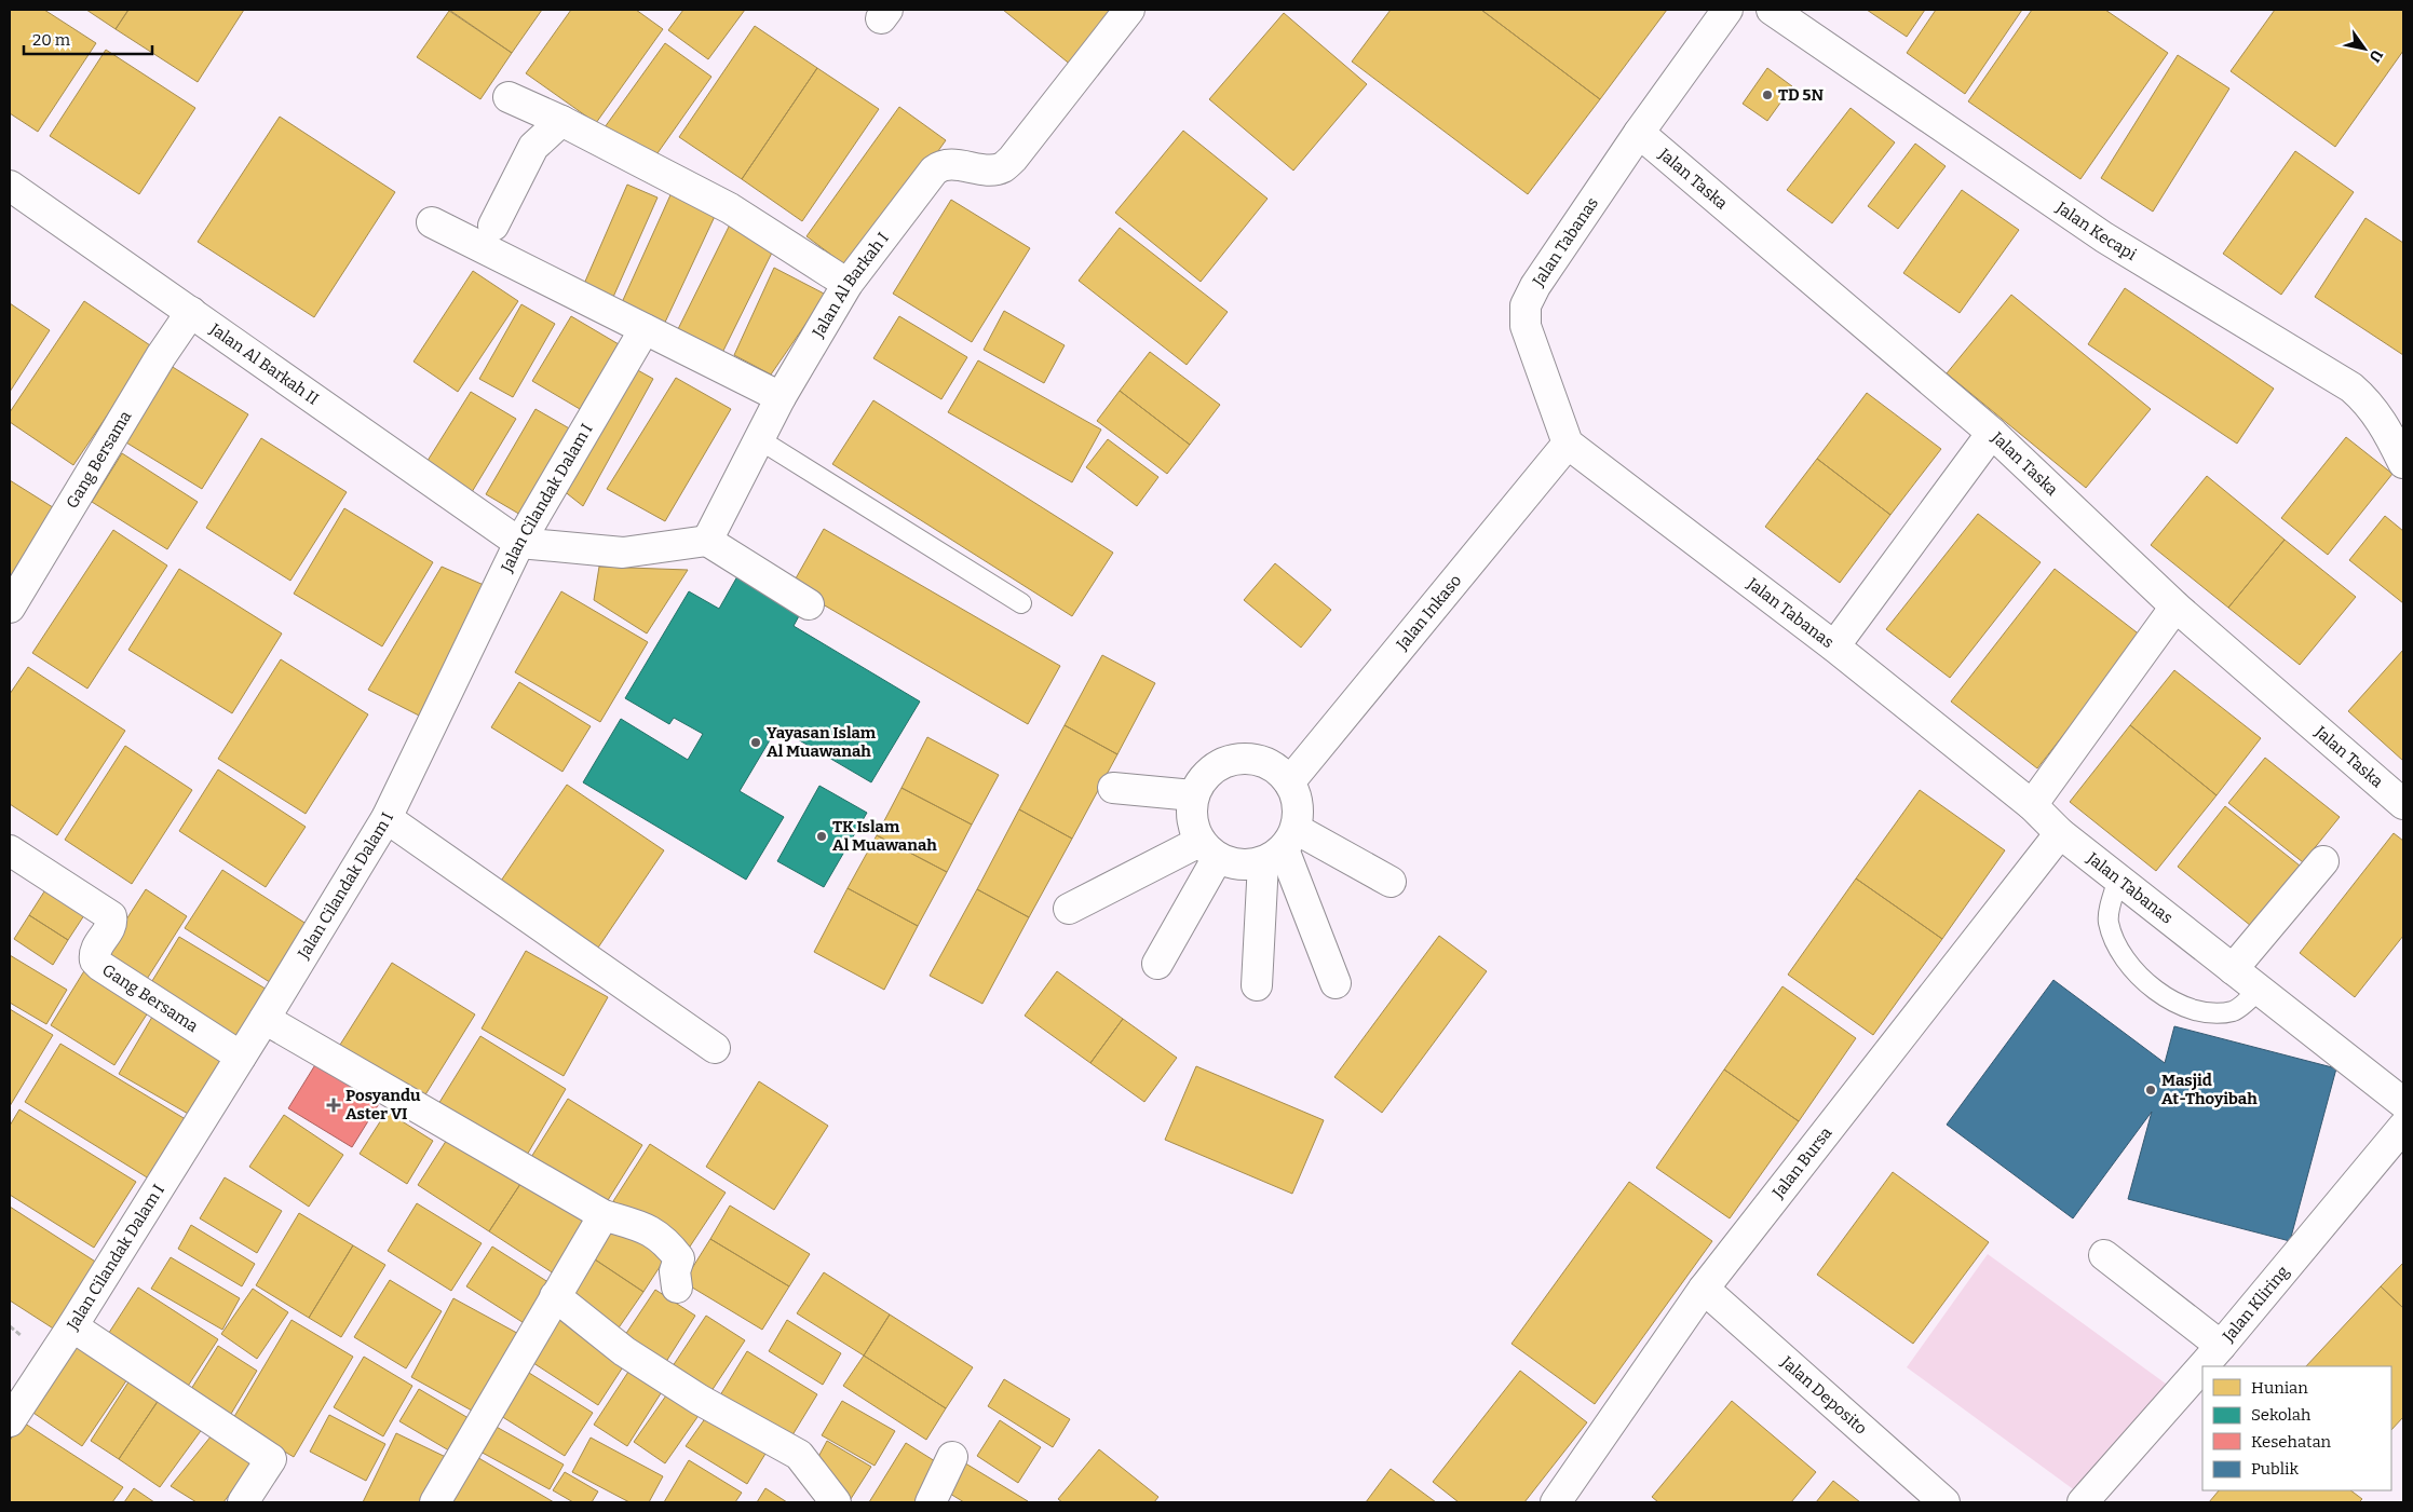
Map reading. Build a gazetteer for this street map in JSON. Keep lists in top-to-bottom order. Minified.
{"streets":{"street":["Jalan Taska","Jalan Kecapi","Jalan Tabanas","Jalan Al Barkah I","Jalan Al Barkah II","Gang Bersama","Jalan Cilandak Dalam I","Jalan Inkaso","Jalan Bursa","Jalan Kliring","Jalan Deposito"]},"crossings":[["Jalan Taska","Jalan Tabanas"],["Jalan Tabanas","Jalan Inkaso"],["Jalan Tabanas","Jalan Bursa"],["Jalan Al Barkah II","Gang Bersama"],["Jalan Al Barkah II","Jalan Cilandak Dalam I"],["Gang Bersama","Jalan Cilandak Dalam I"],["Jalan Bursa","Jalan Deposito"]],"places":{"other":["TD 5N","Yayasan Islam Al Muawanah","TK Islam Al Muawanah","Masjid At-Thoyibah"],"health":["Posyandu Aster VI"]},"legend":["Hunian","Sekolah","Kesehatan","Publik"],"scale_bar":"20 m","north":"bottom right"}
